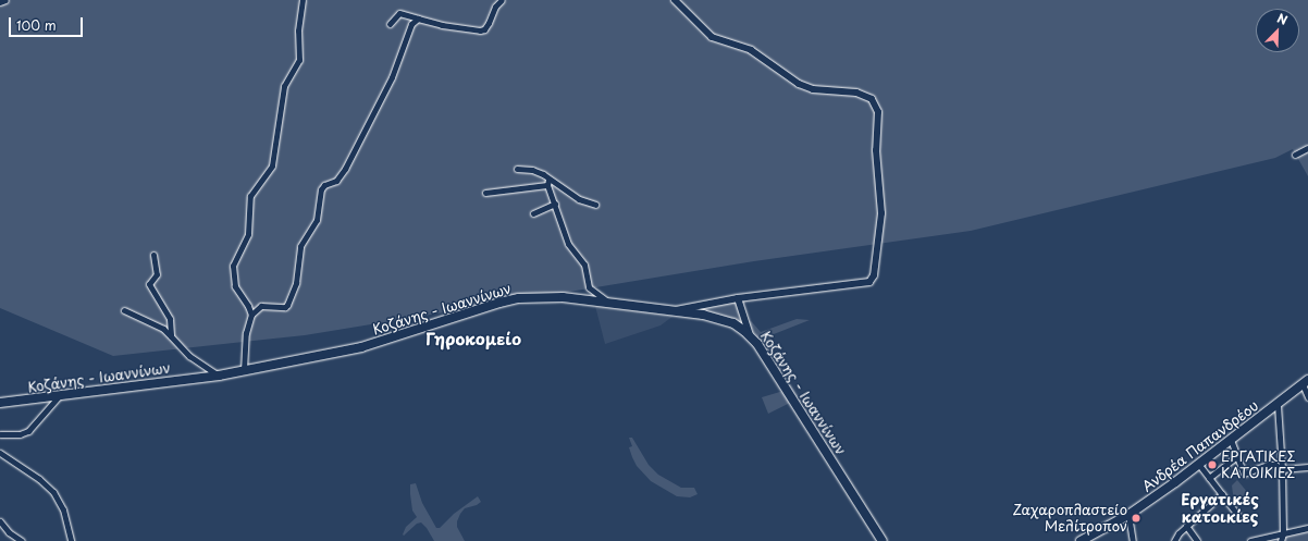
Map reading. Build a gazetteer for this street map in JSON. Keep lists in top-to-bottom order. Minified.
{"streets":{"main road":["Κοζάνης - Ιωαννίνων","Ανδρέα Παπανδρέου"]},"districts":["Γηροκομείο","Εργατικές κατοικίες"],"places":["ΕΡΓΑΤΙΚΕΣ ΚΑΤΟΙΚΙΕΣ","Ζαχαροπλαστείο Μελίτροπον"],"scale_bar":"100 m","north":"top right"}
